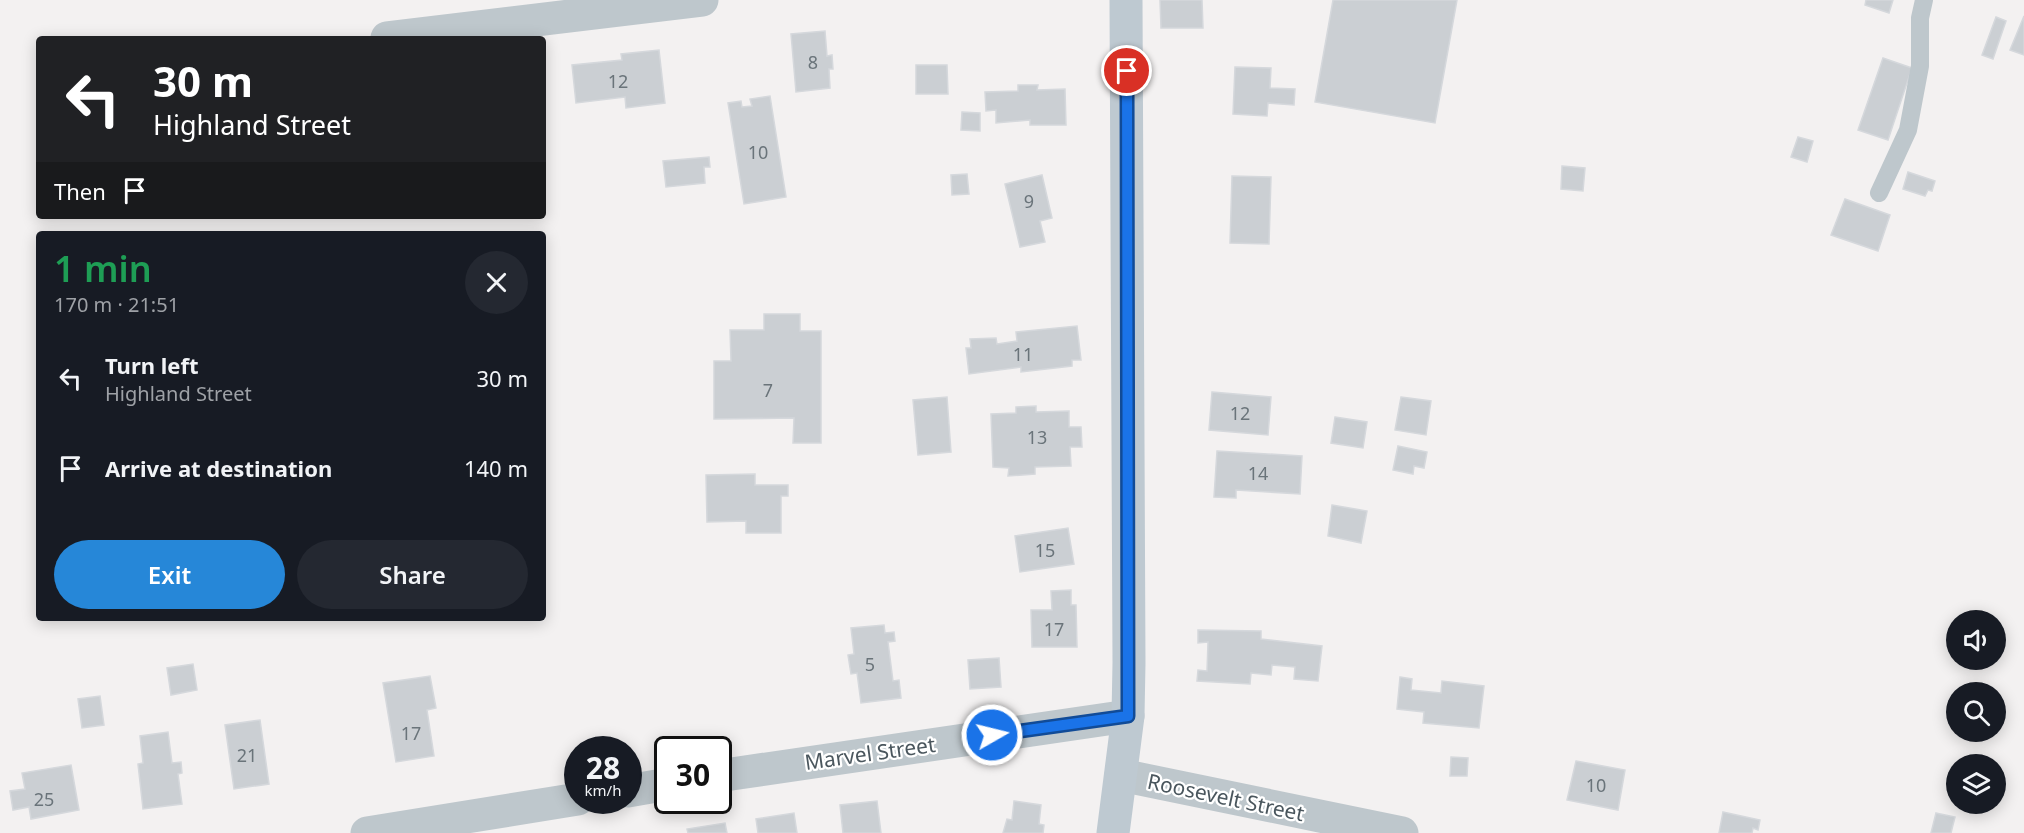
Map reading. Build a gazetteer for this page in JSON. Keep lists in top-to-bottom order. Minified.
{"streets":{"street":["Marvel Street","Roosevelt Street"]},"house_numbers":["8","12","10","9","11","7","12","13","14","15","17","5","17","21","10","25"],"page":{"turn":["30 m","Highland Street"],"then":"Then","heading":["1 min","170 m · 21:51"],"list":[{"name":"Turn left","note":"Highland Street","value":"30 m"},{"name":"Arrive at destination","value":"140 m"}],"buttons":["Exit","Share"],"speed":"28 km/h","limit":"30"}}
